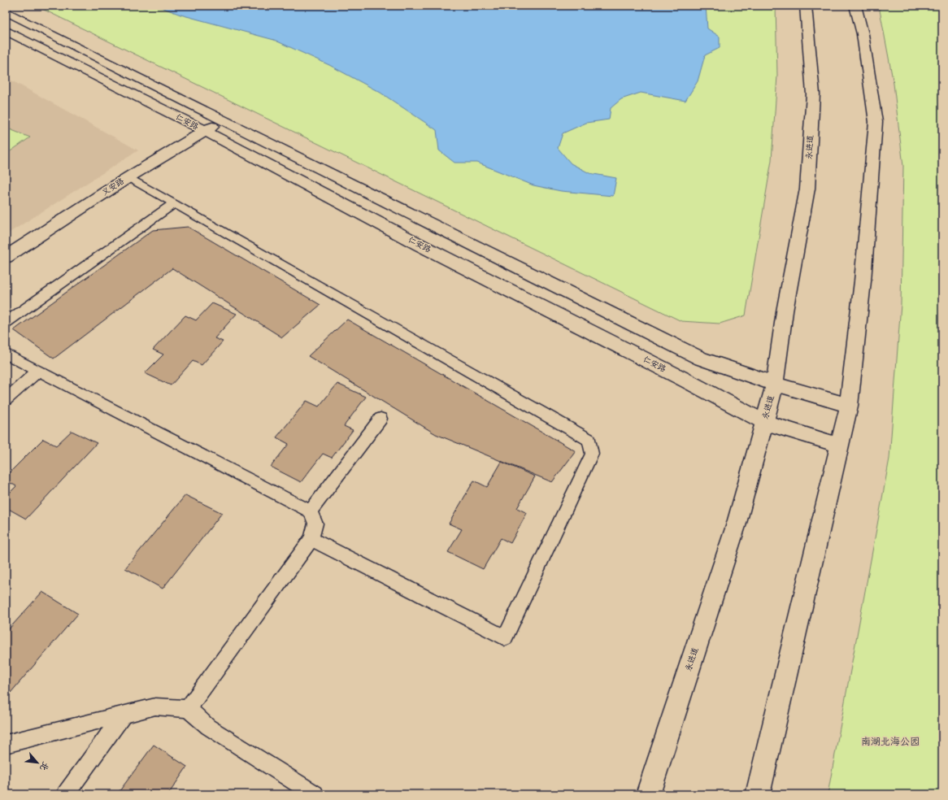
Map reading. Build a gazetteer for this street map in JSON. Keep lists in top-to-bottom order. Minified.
{"streets":{"street":["仁安路","永进道","义安路"]},"crossings":[["仁安路","永进道"],["仁安路","义安路"]],"parks":["南湖北海公园"],"north":"bottom right"}
